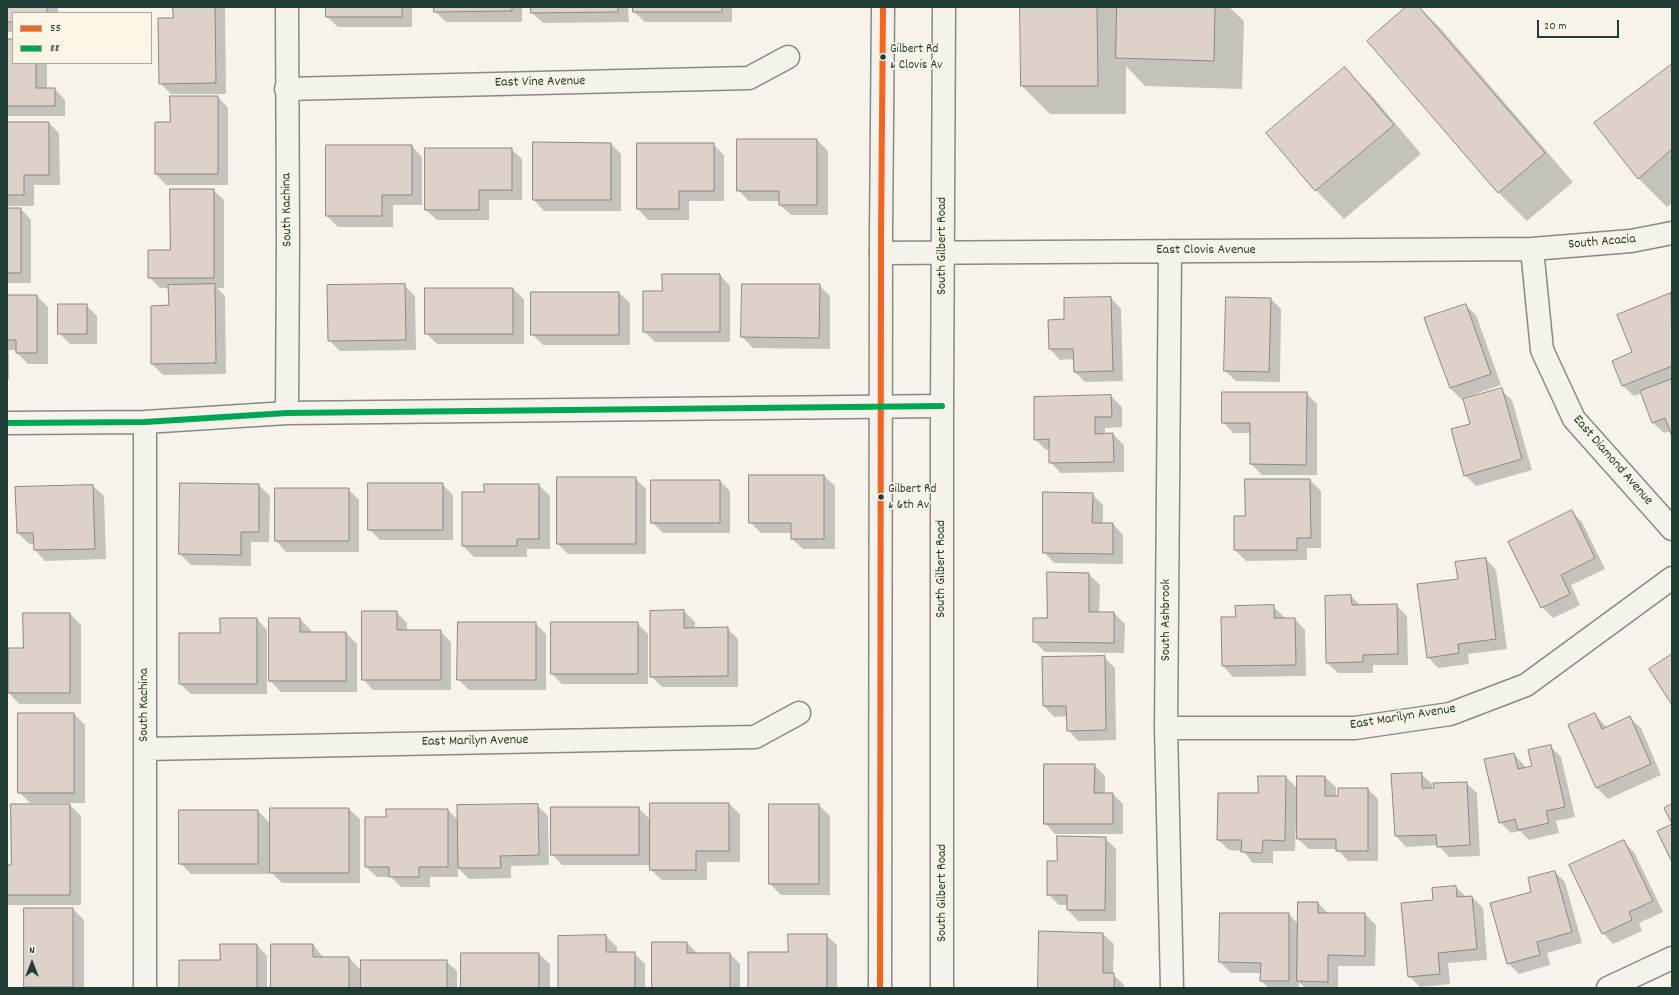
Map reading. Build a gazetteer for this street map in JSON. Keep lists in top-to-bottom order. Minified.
{"streets":{"street":["East Vine Avenue","South Kachina","South Acacia","South Gilbert Road","East Clovis Avenue","East Diamond Avenue","South Ashbrook","East Marilyn Avenue"]},"crossings":[["East Vine Avenue","South Kachina"],["South Kachina","East Marilyn Avenue"],["South Acacia","East Clovis Avenue"],["South Acacia","East Diamond Avenue"],["South Gilbert Road","East Clovis Avenue"],["East Clovis Avenue","East Diamond Avenue"],["East Clovis Avenue","South Ashbrook"],["South Ashbrook","East Marilyn Avenue"]],"places":["Gilbert Rd & Clovis Av","Gilbert Rd & 6th Av"],"lines":["transit line 55","transit line 88"],"legend":["55","88"],"scale_bar":"20 m","north":"top"}
